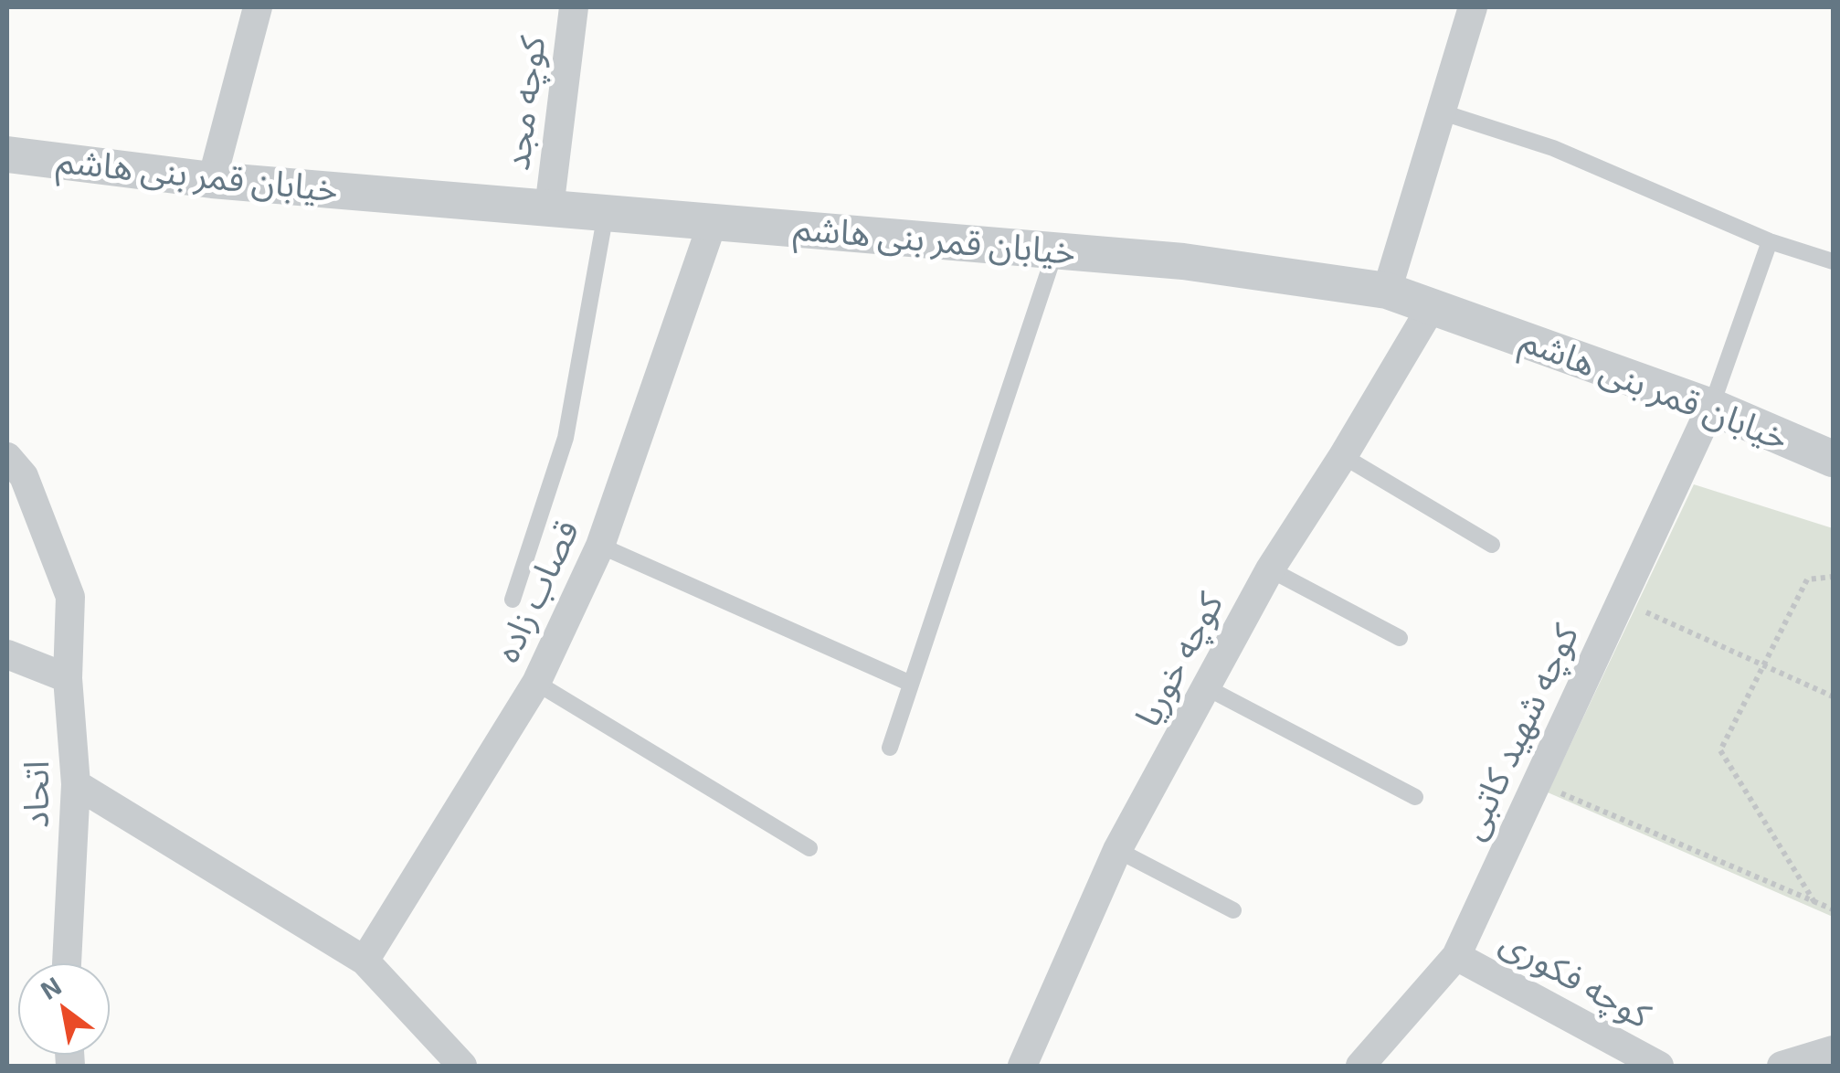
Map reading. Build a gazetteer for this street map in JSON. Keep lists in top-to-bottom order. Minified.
{"streets":{"street":["کوچه مجد","خیابان قمر بنی هاشم","قصاب زاده","کوچه خوریا","کوچه شهید کاتبی","اتحاد","کوچه فکوری"]},"crossings":[["کوچه مجد","خیابان قمر بنی هاشم"],["خیابان قمر بنی هاشم","قصاب زاده"],["خیابان قمر بنی هاشم","کوچه خوریا"],["خیابان قمر بنی هاشم","کوچه شهید کاتبی"],["کوچه شهید کاتبی","کوچه فکوری"]],"north":"top left"}
